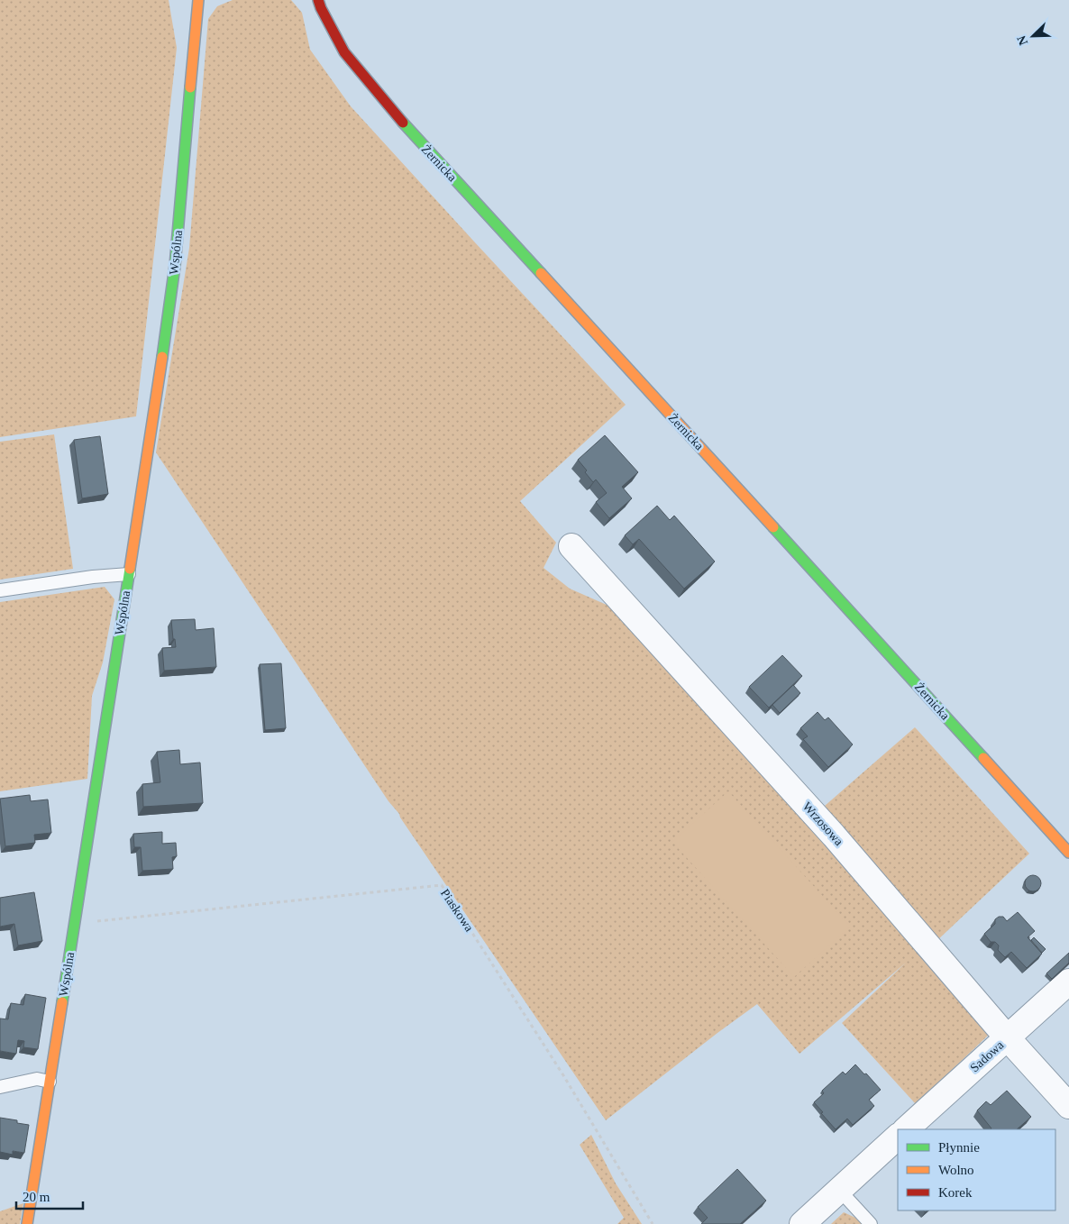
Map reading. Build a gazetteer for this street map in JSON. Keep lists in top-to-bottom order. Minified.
{"streets":{"street":["Żernicka","Wspólna","Wrzosowa","Sadowa"],"path":["Piaskowa"]},"crossings":[["Wspólna","Piaskowa"],["Wrzosowa","Sadowa"]],"legend":["Płynnie","Wolno","Korek"],"scale_bar":"20 m","north":"bottom left"}
